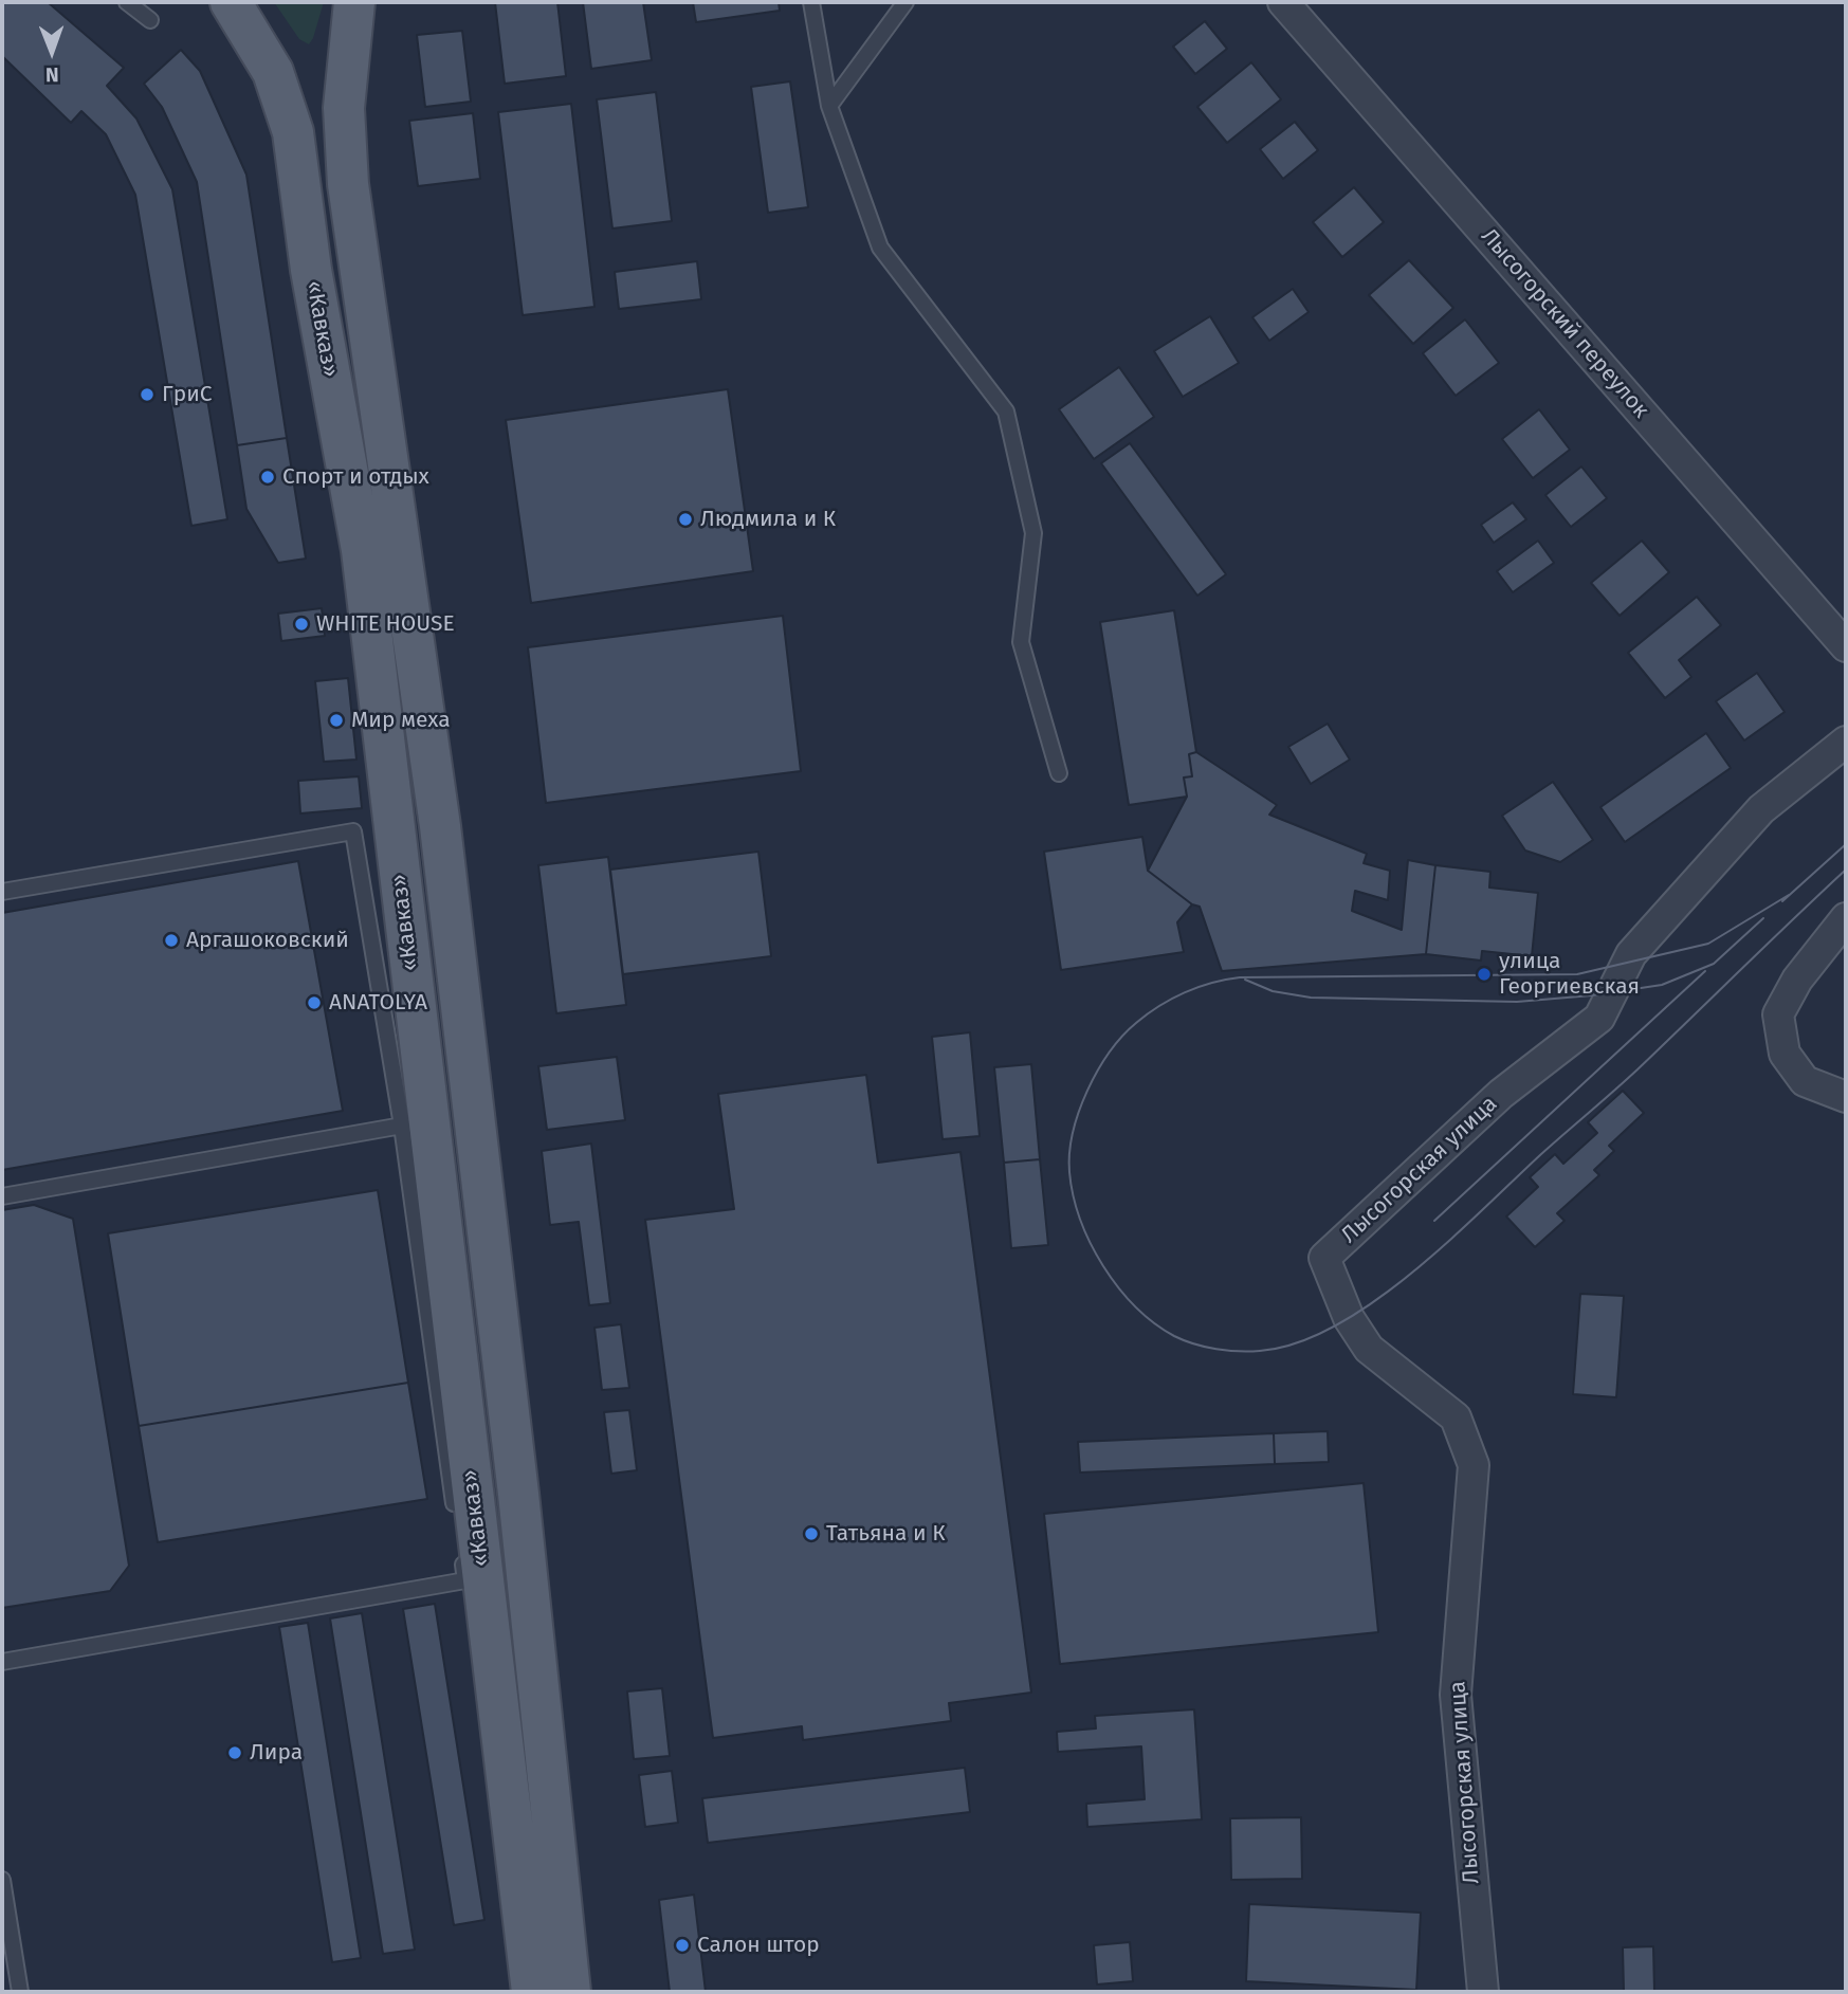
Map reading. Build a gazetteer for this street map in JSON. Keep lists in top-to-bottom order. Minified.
{"streets":{"main road":["«Кавказ»"],"street":["Лысогорский переулок","Лысогорская улица"]},"places":["ГриС","Спорт и отдых","Людмила и К","WHITE HOUSE","Мир меха","Аргашоковский","улица Георгиевская","ANATOLYA","Татьяна и К","Лира","Салон штор"],"north":"bottom"}
